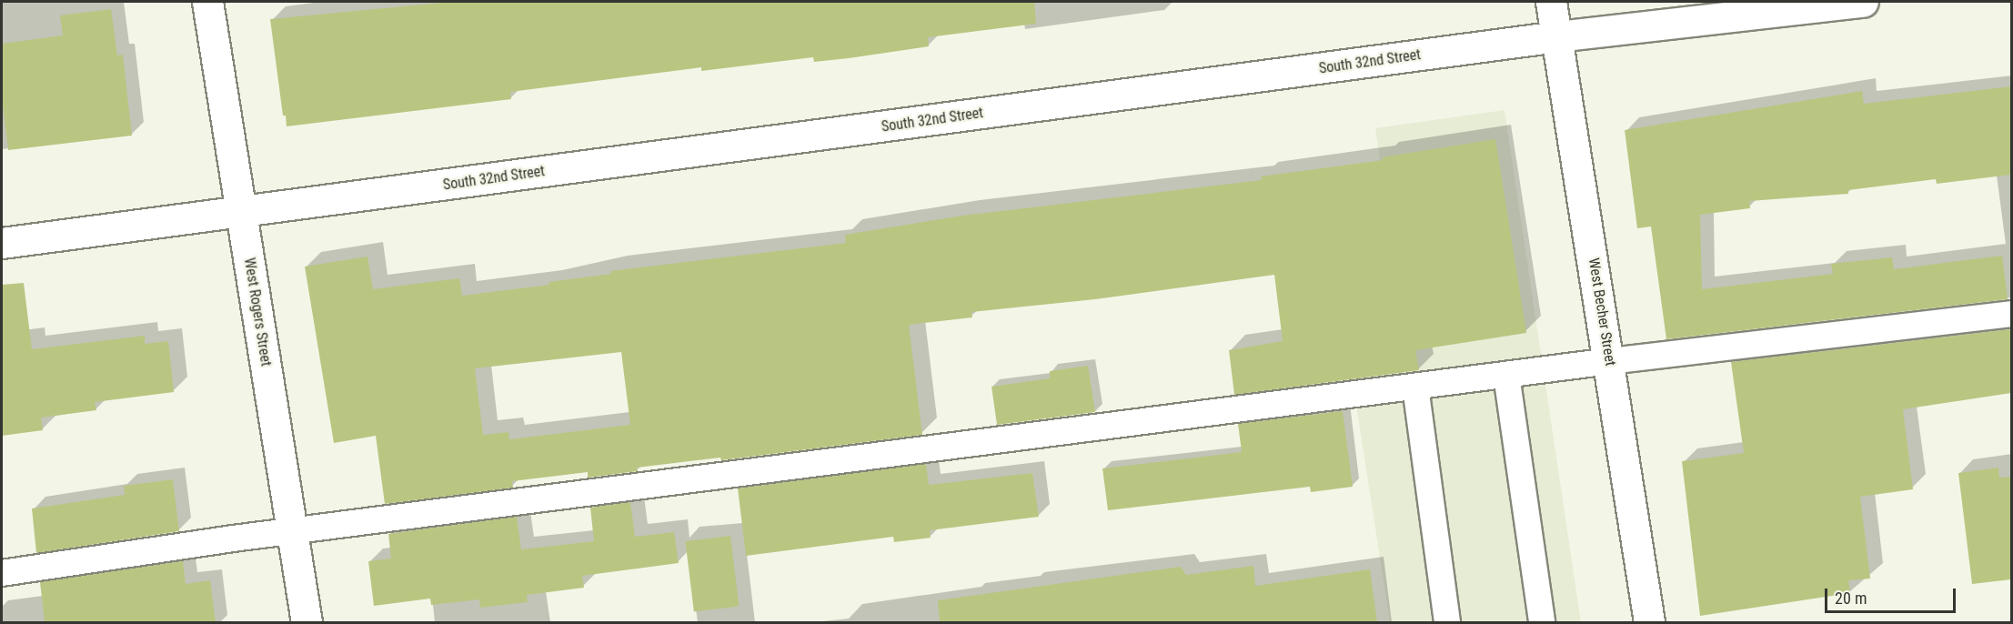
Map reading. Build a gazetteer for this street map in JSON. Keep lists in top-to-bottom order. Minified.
{"streets":{"street":["South 32nd Street","West Rogers Street","West Becher Street"]},"crossings":[["South 32nd Street","West Rogers Street"],["South 32nd Street","West Becher Street"]],"scale_bar":"20 m"}
